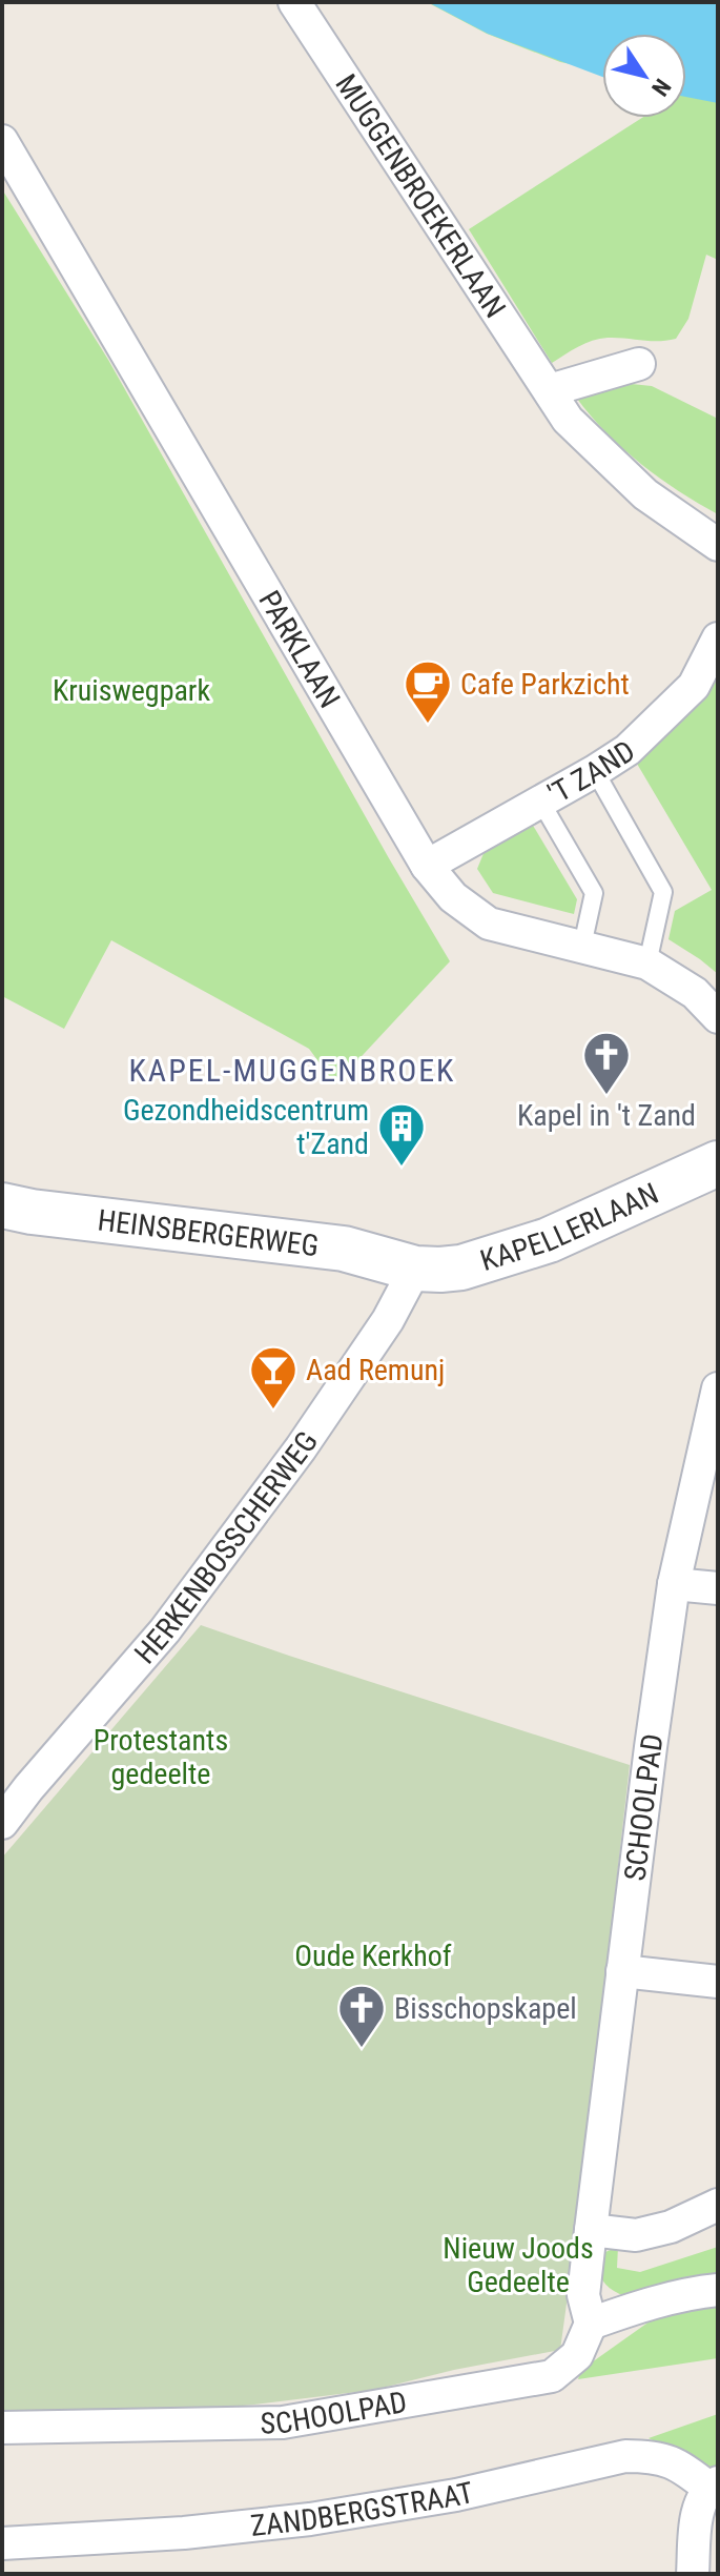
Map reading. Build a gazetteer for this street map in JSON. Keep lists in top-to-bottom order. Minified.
{"streets":{"street":["MUGGENBROEKERLAAN","PARKLAAN","'T ZAND","KAPELLERLAAN","HEINSBERGERWEG","HERKENBOSSCHERWEG","SCHOOLPAD","ZANDBERGSTRAAT"]},"crossings":[["PARKLAAN","'T ZAND"],["KAPELLERLAAN","HEINSBERGERWEG"],["KAPELLERLAAN","HERKENBOSSCHERWEG"],["HEINSBERGERWEG","HERKENBOSSCHERWEG"]],"districts":["KAPEL-MUGGENBROEK"],"parks":["Kruiswegpark","Protestants gedeelte","Oude Kerkhof","Nieuw Joods Gedeelte"],"places":{"cafe":["Cafe Parkzicht"],"church":["Kapel in 't Zand","Bisschopskapel"],"building":["Gezondheidscentrum t'Zand"],"bar":["Aad Remunj"]},"north":"bottom right"}
